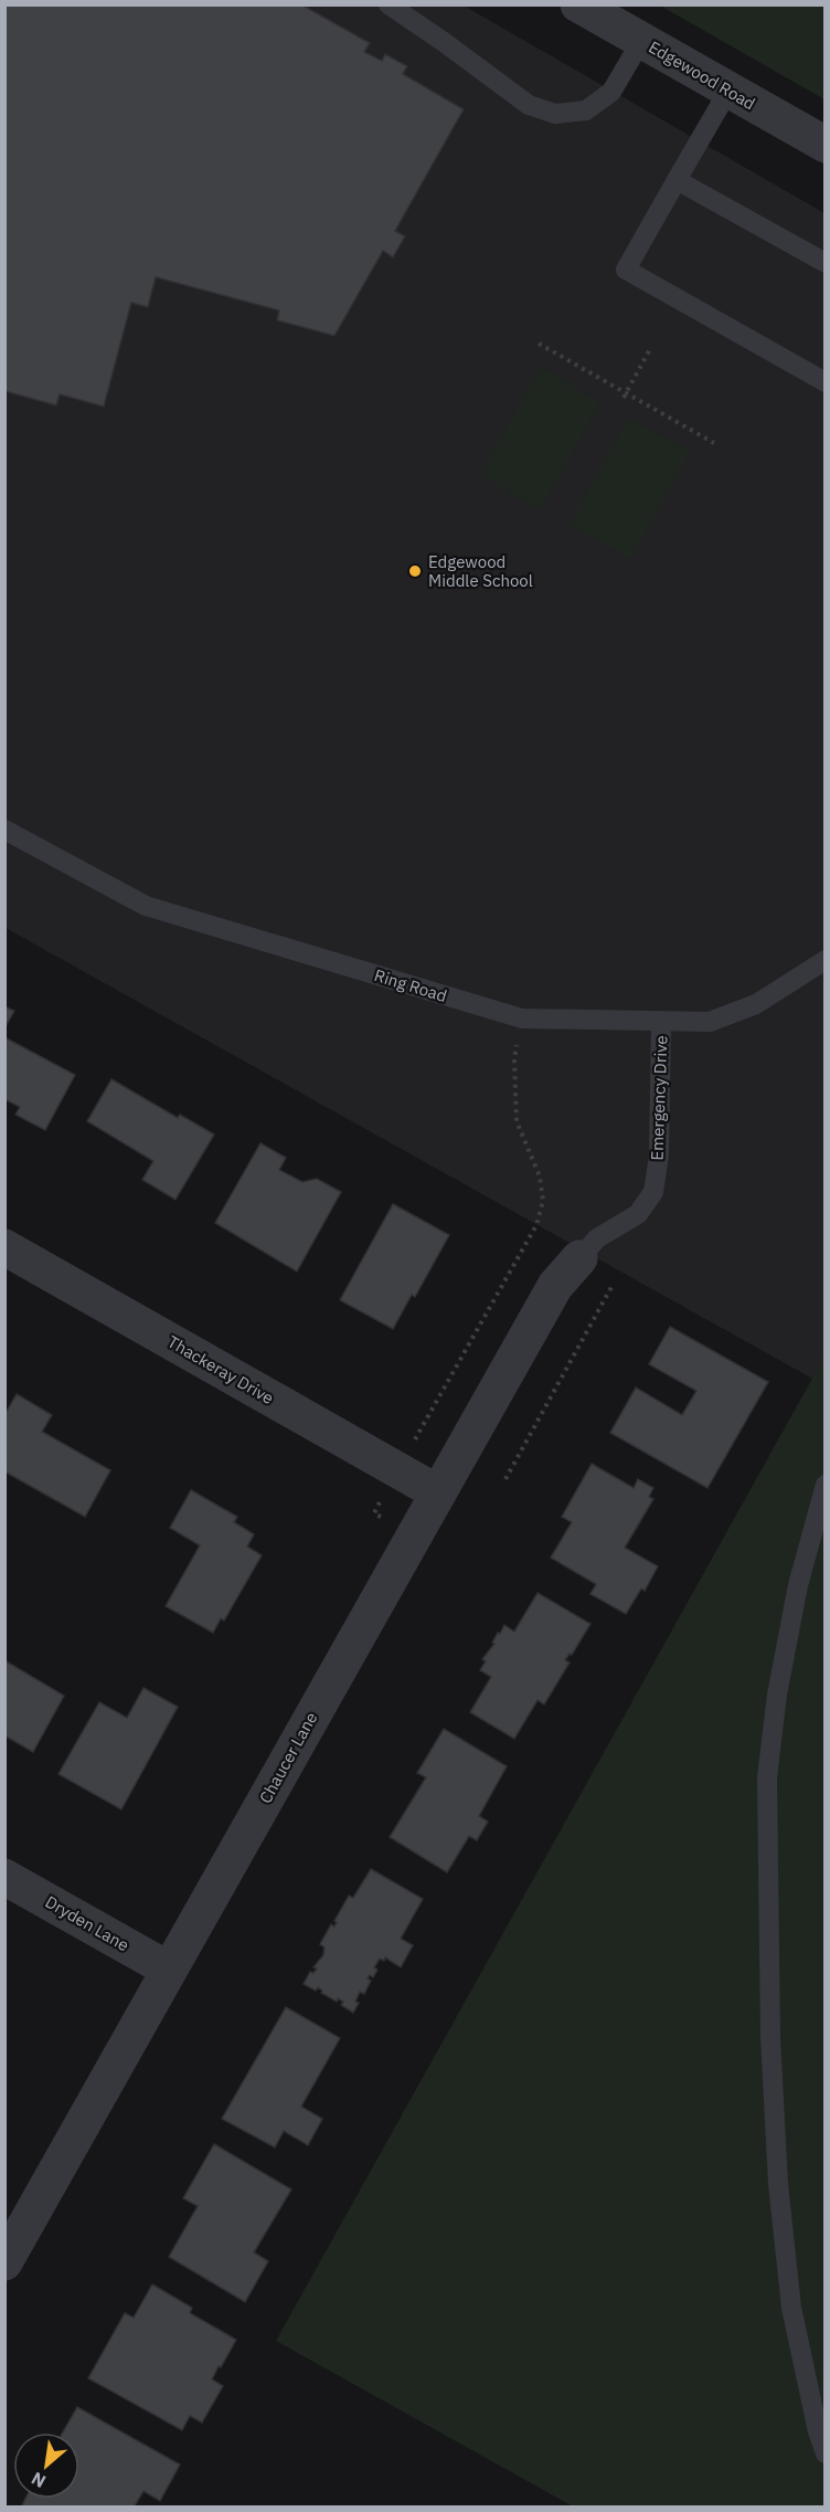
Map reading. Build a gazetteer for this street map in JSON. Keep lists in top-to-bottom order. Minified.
{"streets":{"street":["Edgewood Road","Thackeray Drive","Chaucer Lane","Dryden Lane"],"lane":["Ring Road","Emergency Drive"]},"crossings":[["Ring Road","Emergency Drive"],["Emergency Drive","Chaucer Lane"],["Thackeray Drive","Chaucer Lane"],["Chaucer Lane","Dryden Lane"]],"places":["Edgewood Middle School"],"north":"bottom left"}
